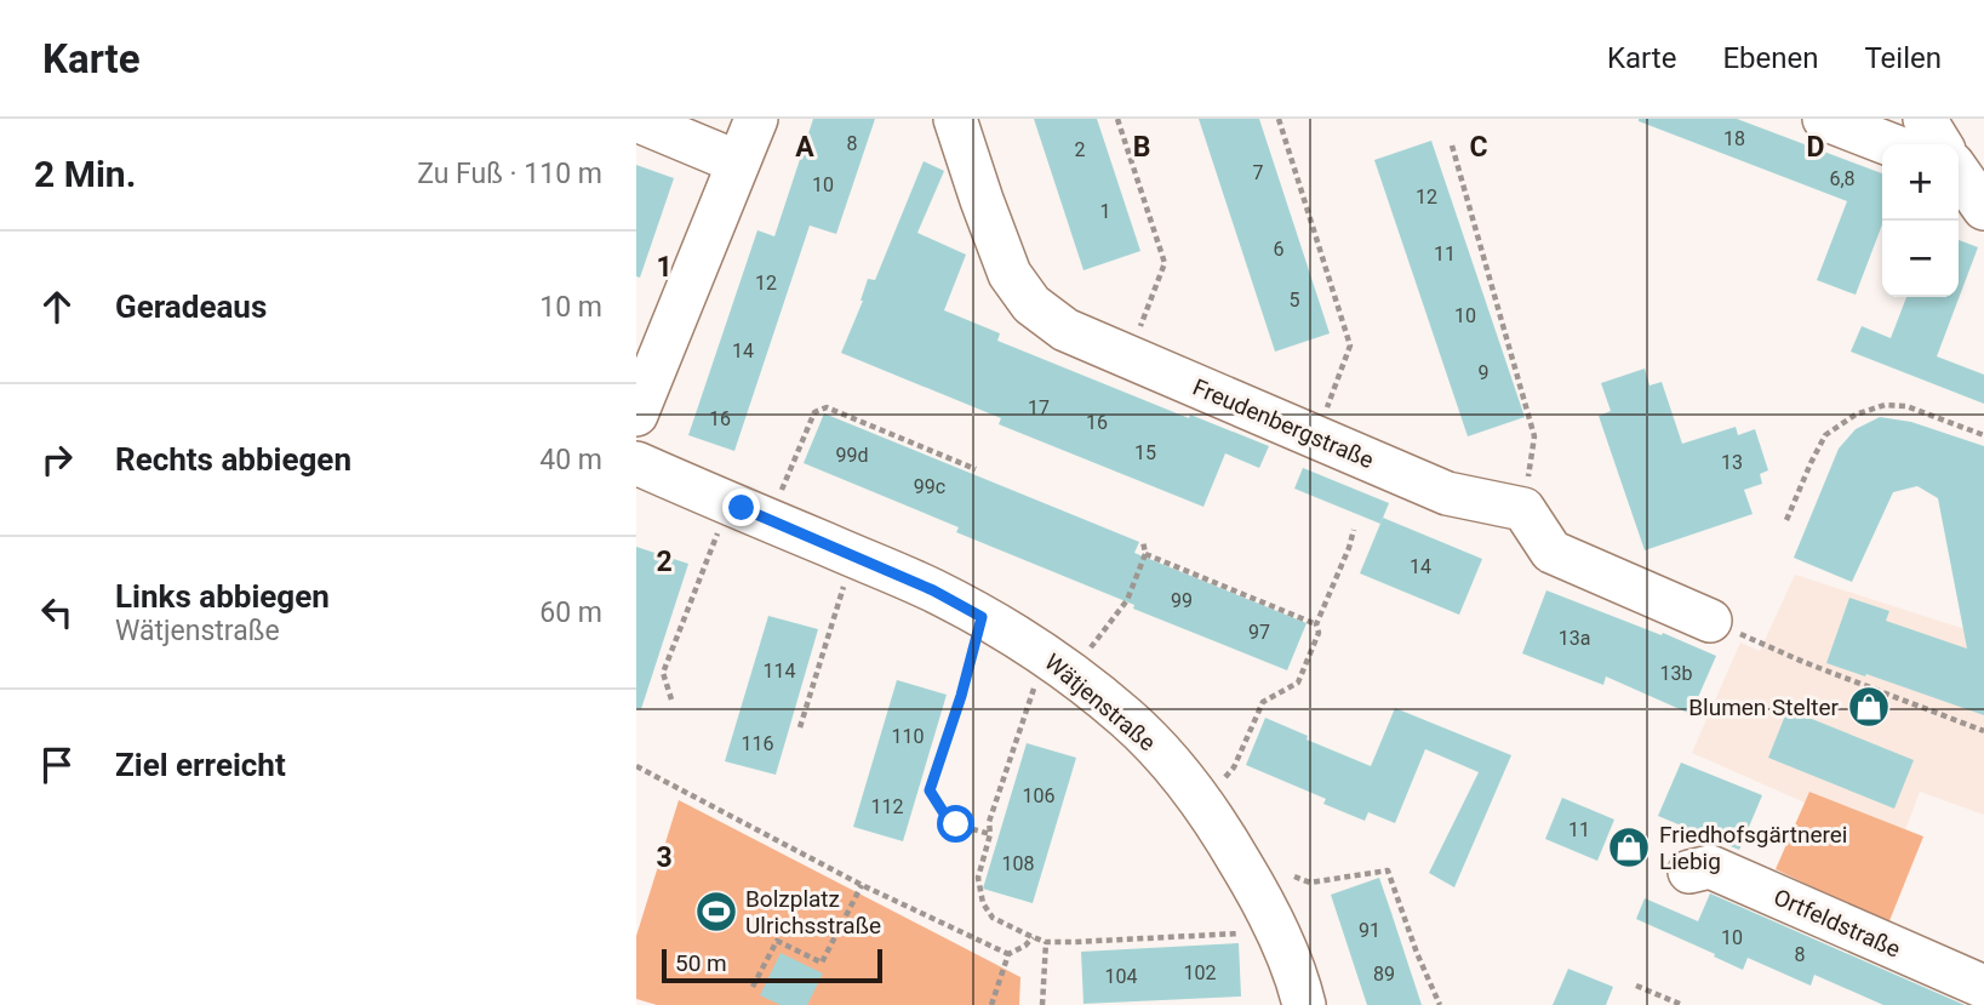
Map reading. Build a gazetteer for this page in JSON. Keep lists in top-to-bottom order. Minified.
{"streets":{"street":["Freudenbergstraße","Wätjenstraße","Ortfeldstraße"]},"places":{"shop":["Blumen Stelter","Friedhofsgärtnerei Liebig"],"sports":["Bolzplatz Ulrichsstraße"]},"house_numbers":["18","8","2","7","6,8","10","12","1","6","11","12","5","10","14","9","17","16","16","15","99d","13","99c","14","99","97","13a","114","13b","110","116","106","112","11","108","91","10","8","102","89","104"],"scale_bar":"50 m","page":{"header":"Karte","nav":["Karte","Ebenen","Teilen"],"heading":["2 Min.","Zu Fuß · 110 m"],"map_buttons":["+","−"],"list":[["Geradeaus","10 m"],["Rechts abbiegen","40 m"],["Links abbiegen","Wätjenstraße","60 m"],"Ziel erreicht"],"scale":"50 m"},"grid":{"columns":["A","B","C","D"],"rows":["1","2","3"]}}
